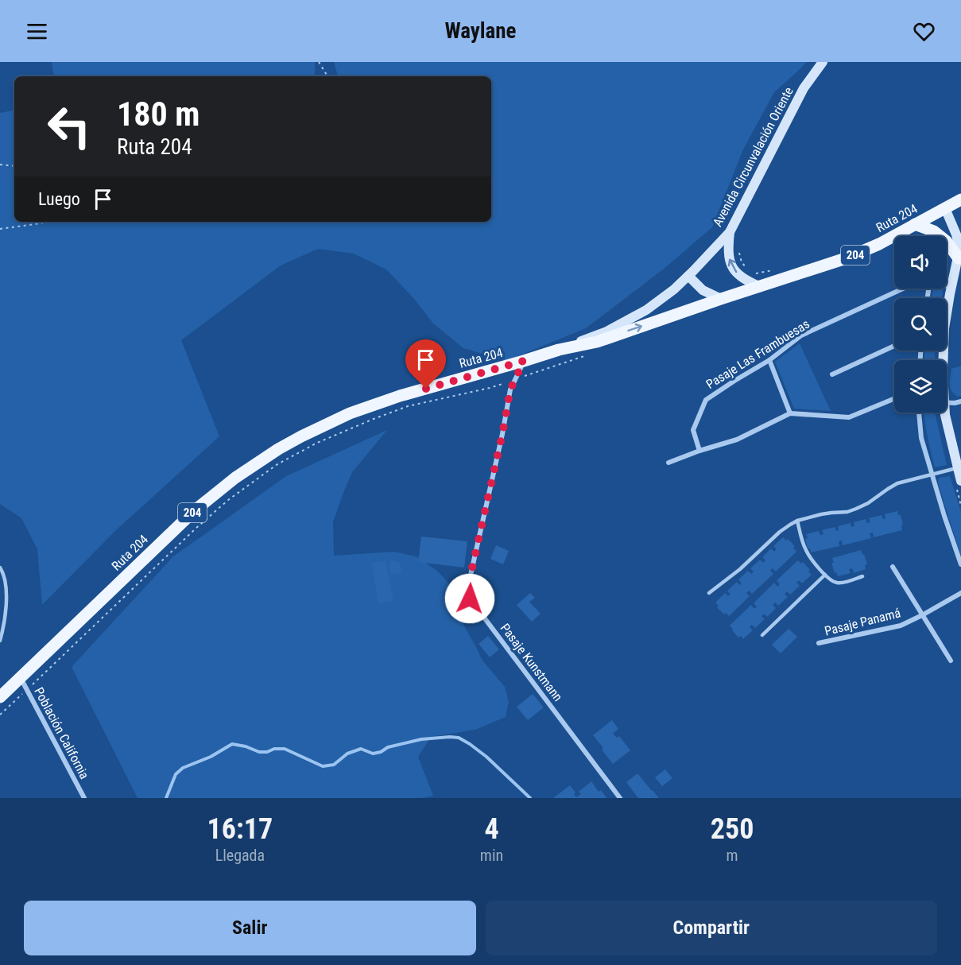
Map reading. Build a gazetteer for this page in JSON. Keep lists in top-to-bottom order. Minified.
{"streets":{"main road":["Avenida Circunvalación Oriente","Ruta 204","204"],"street":["Pasaje Las Frambuesas","Pasaje Panamá","Pasaje Kunstmann","Población California"]},"crossings":[["Avenida Circunvalación Oriente","Ruta 204"],["Ruta 204","Pasaje Kunstmann"],["Ruta 204","Población California"]],"page":{"header":"Waylane","turn":["180 m","Ruta 204"],"then":"Luego","eta":["16:17","Llegada","4","min","250","m"],"buttons":["Salir","Compartir"]}}
